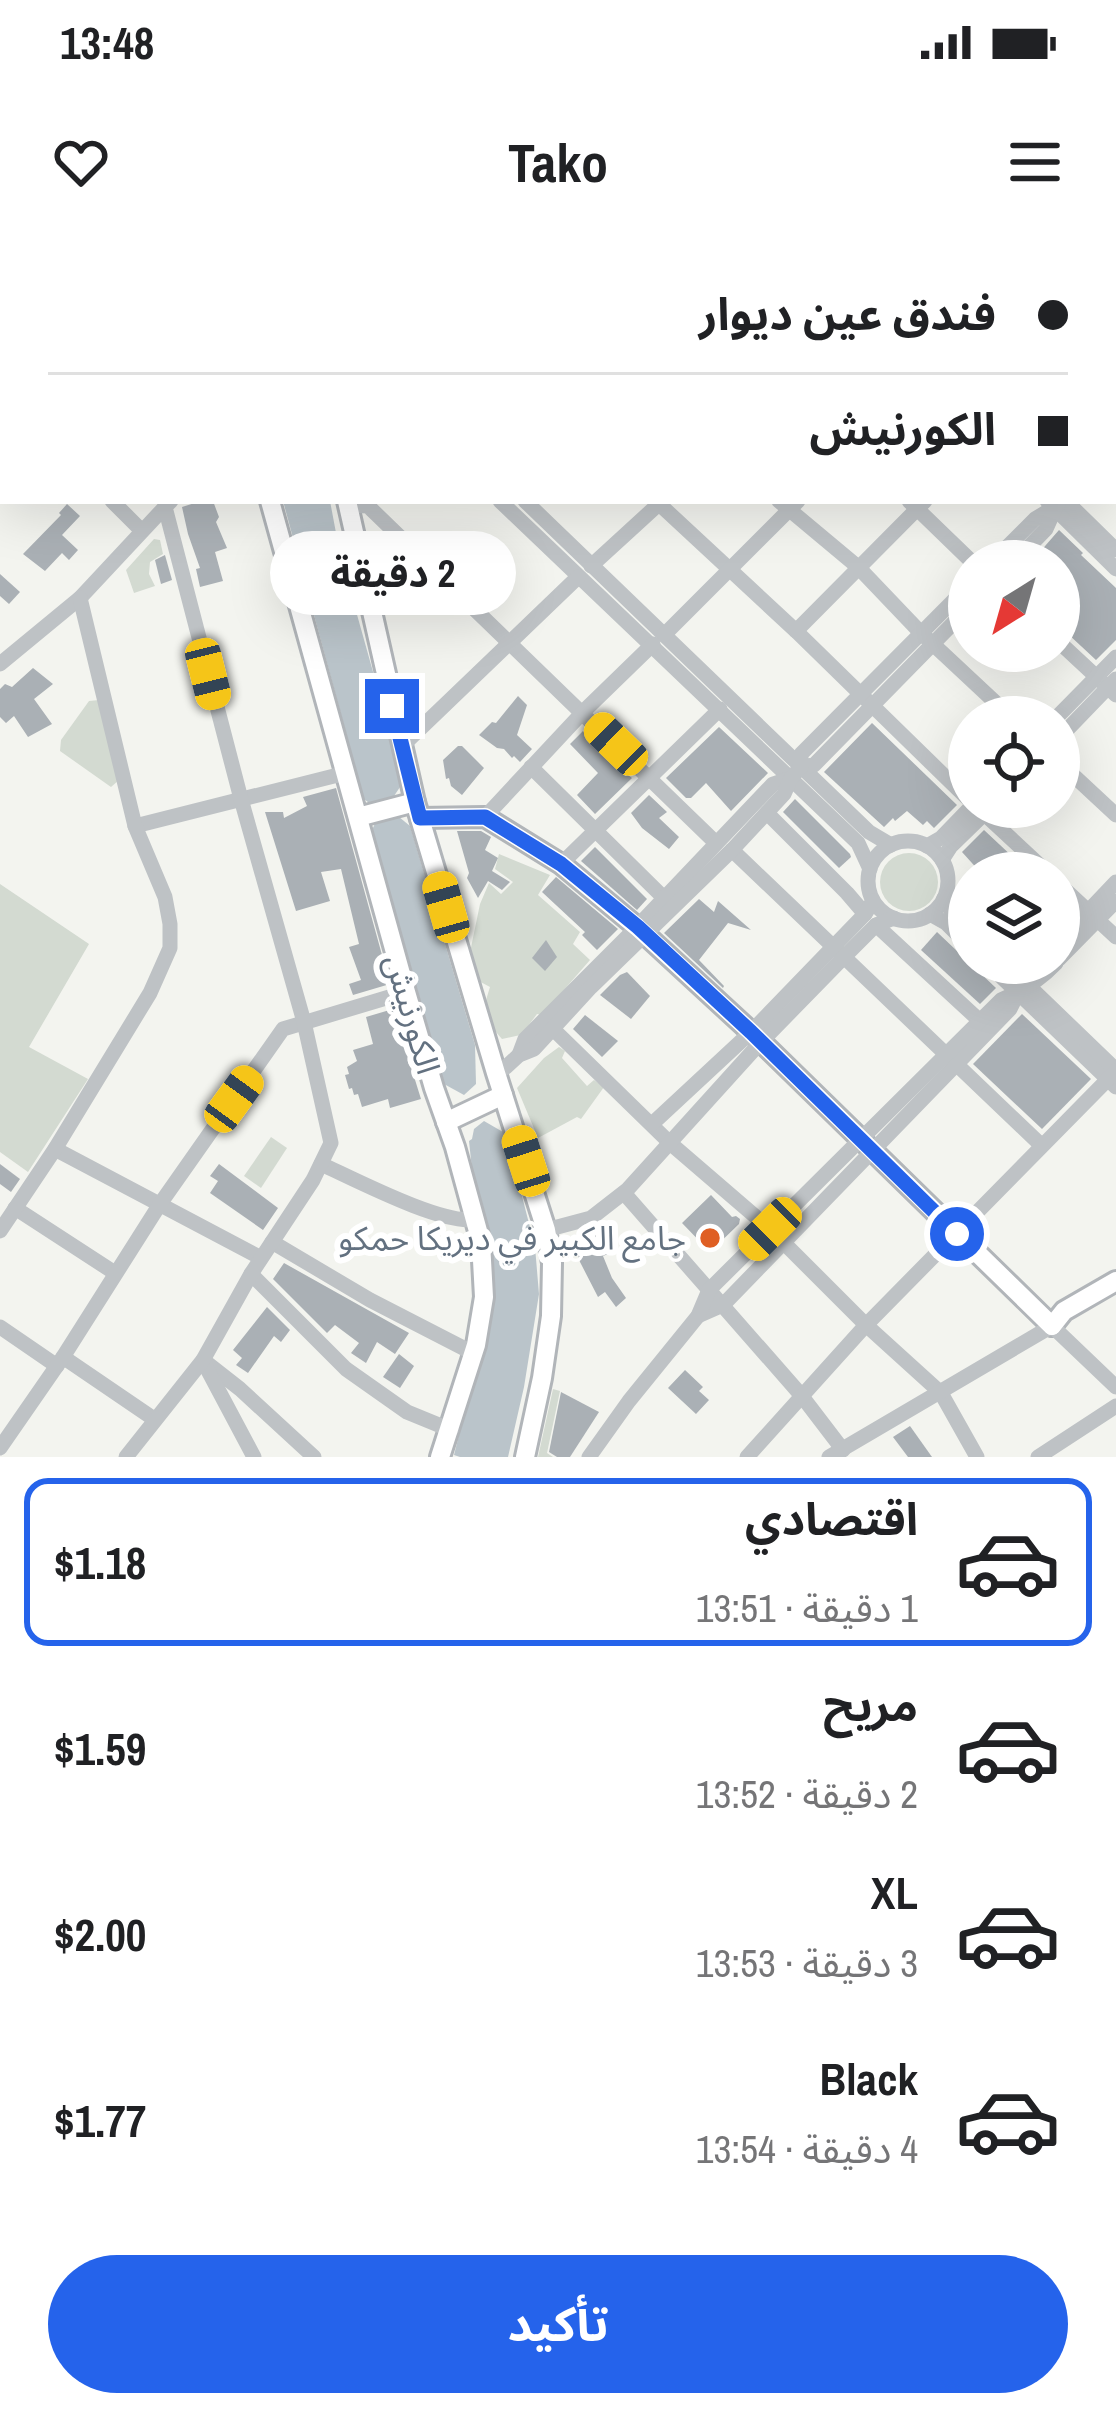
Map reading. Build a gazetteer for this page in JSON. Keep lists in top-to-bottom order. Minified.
{"streets":{"main road":["الكورنيش"]},"places":["جامع الكبير في ديريكا حمكو"],"north":"bottom left","page":{"status":"13:48","header":"Tako","banner":["فندق عين ديوار","الكورنيش"],"bubble":"2 دقيقة","list":[{"name":"اقتصادي","note":"1 دقيقة · 13:51","value":"$1.18"},{"name":"مريح","note":"2 دقيقة · 13:52","value":"$1.59"},{"name":"XL","note":"3 دقيقة · 13:53","value":"$2.00"},{"name":"Black","note":"4 دقيقة · 13:54","value":"$1.77"}],"buttons":"تأكيد"}}
